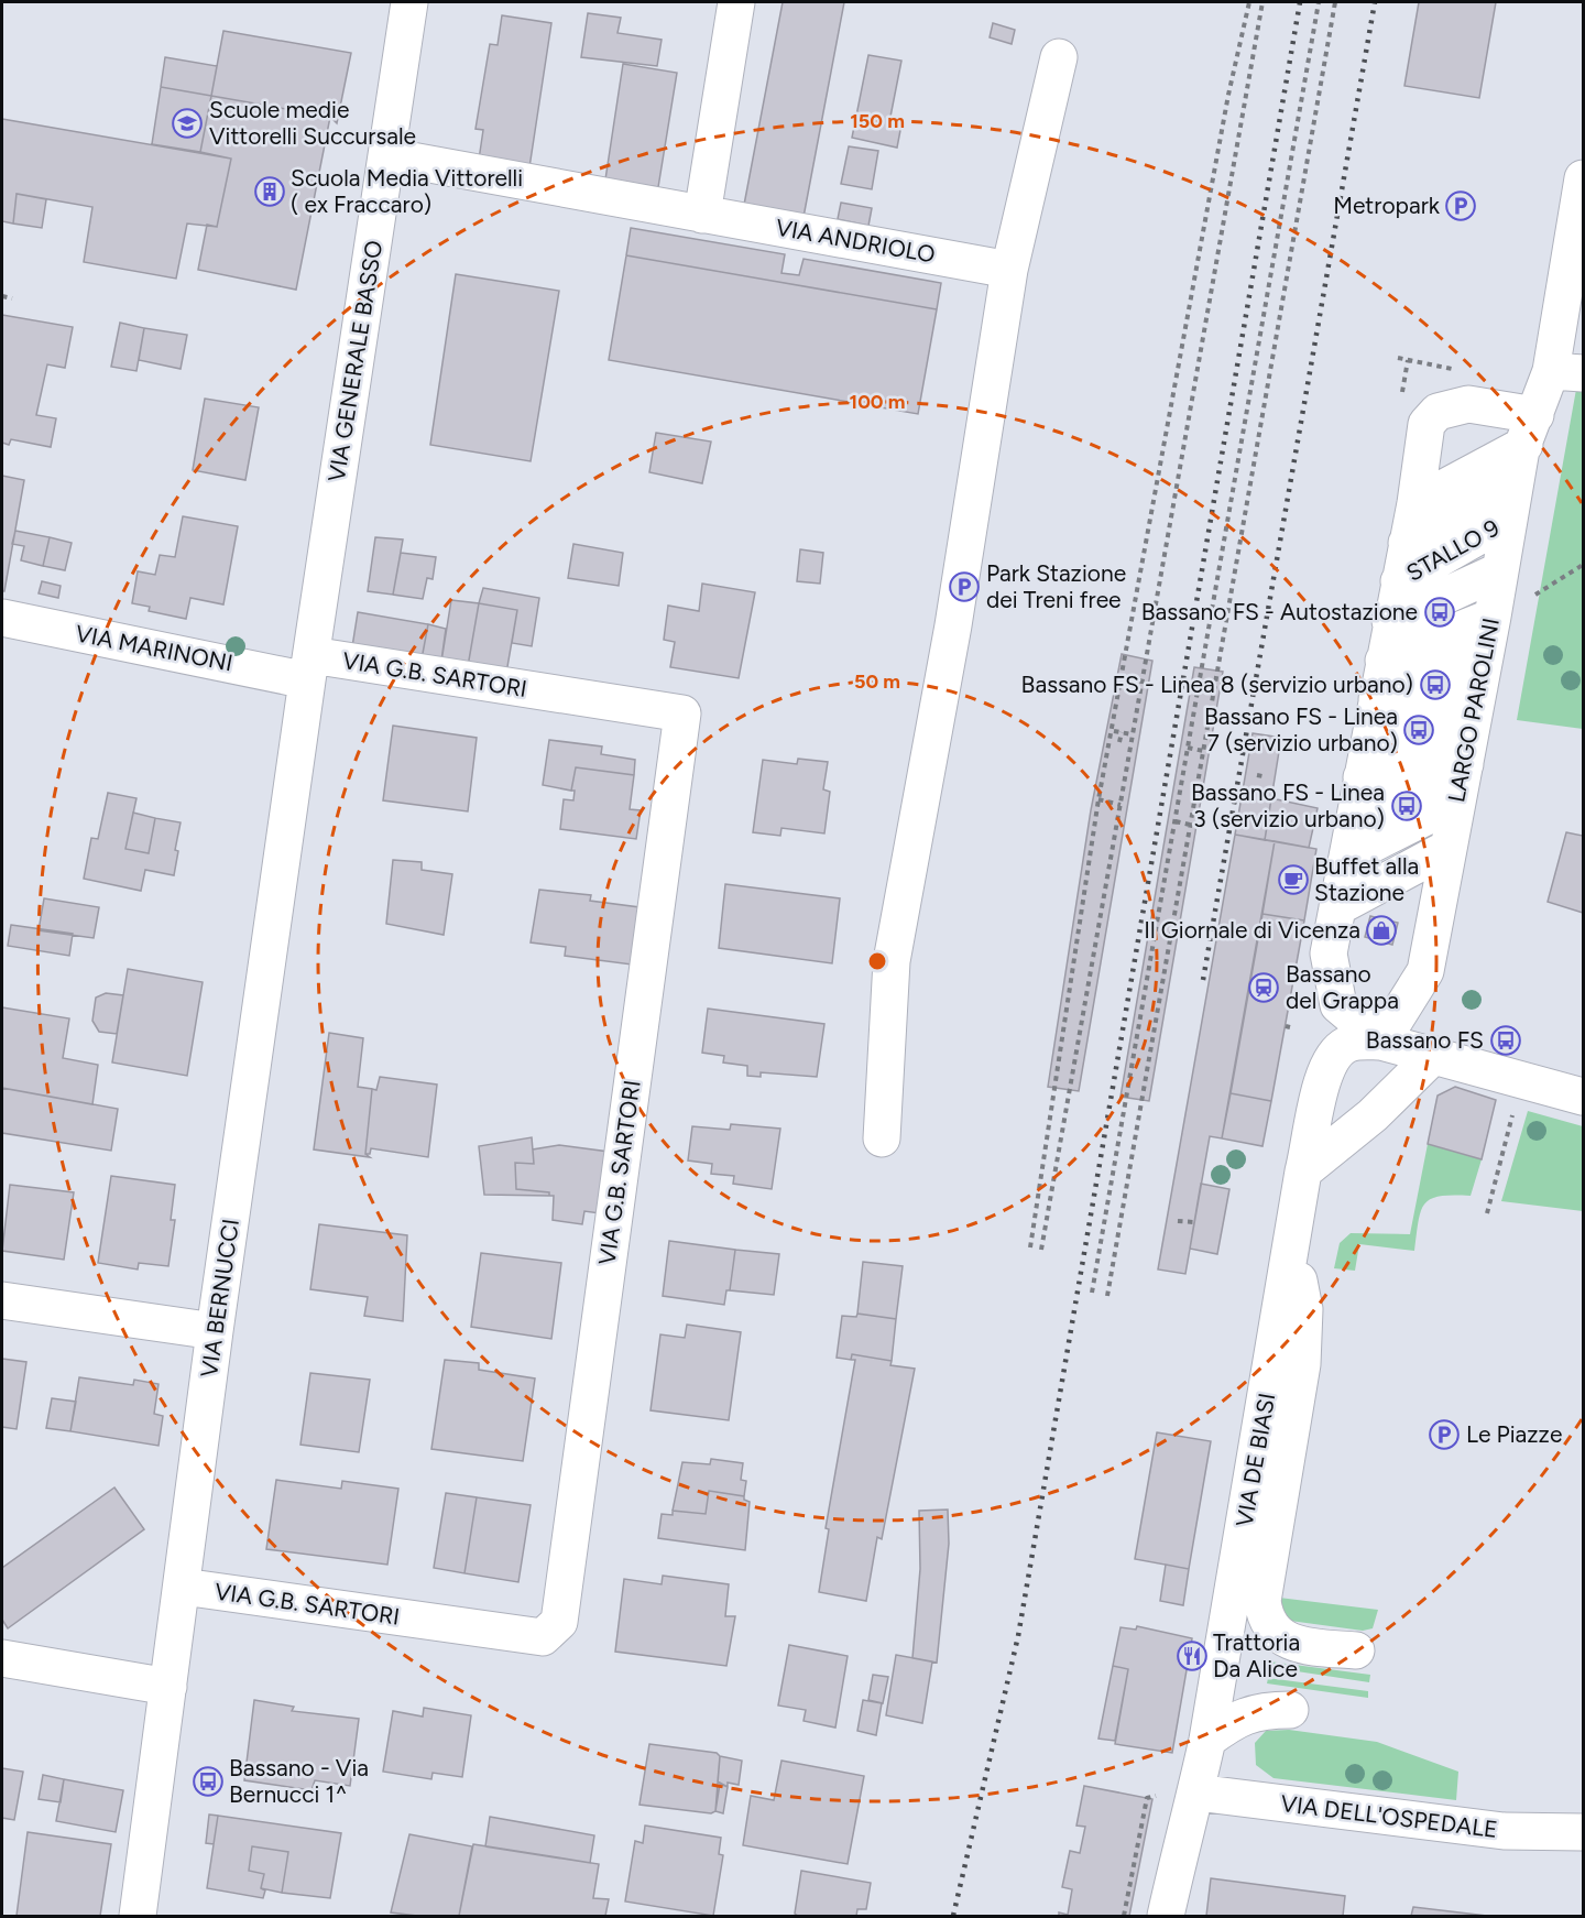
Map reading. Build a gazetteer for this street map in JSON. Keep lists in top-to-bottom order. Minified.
{"streets":{"street":["VIA ANDRIOLO","VIA GENERALE BASSO","STALLO 9","VIA MARINONI","VIA G.B. SARTORI","LARGO PAROLINI","VIA BERNUCCI","VIA DE BIASI","VIA DELL'OSPEDALE"]},"crossings":[["VIA ANDRIOLO","VIA GENERALE BASSO"],["VIA GENERALE BASSO","VIA MARINONI"],["VIA GENERALE BASSO","VIA G.B. SARTORI"],["VIA GENERALE BASSO","VIA BERNUCCI"],["STALLO 9","LARGO PAROLINI"],["VIA MARINONI","VIA G.B. SARTORI"],["VIA MARINONI","VIA BERNUCCI"],["VIA G.B. SARTORI","VIA BERNUCCI"],["LARGO PAROLINI","VIA DE BIASI"],["VIA DE BIASI","VIA DELL'OSPEDALE"]],"places":{"school or university":["Scuole medie Vittorelli Succursale"],"building":["Scuola Media Vittorelli ( ex Fraccaro)"],"parking":["Metropark","Park Stazione dei Treni free","Le Piazze"],"bus stop":["Bassano FS - Autostazione","Bassano FS - Linea 8 (servizio urbano)","Bassano FS - Linea 7 (servizio urbano)","Bassano FS - Linea 3 (servizio urbano)","Bassano FS","Bassano - Via Bernucci 1^"],"cafe":["Buffet alla Stazione"],"shop":["Il Giornale di Vicenza"],"station":["Bassano del Grappa"],"restaurant":["Trattoria Da Alice"]},"rings":["150 m","100 m","50 m"]}
